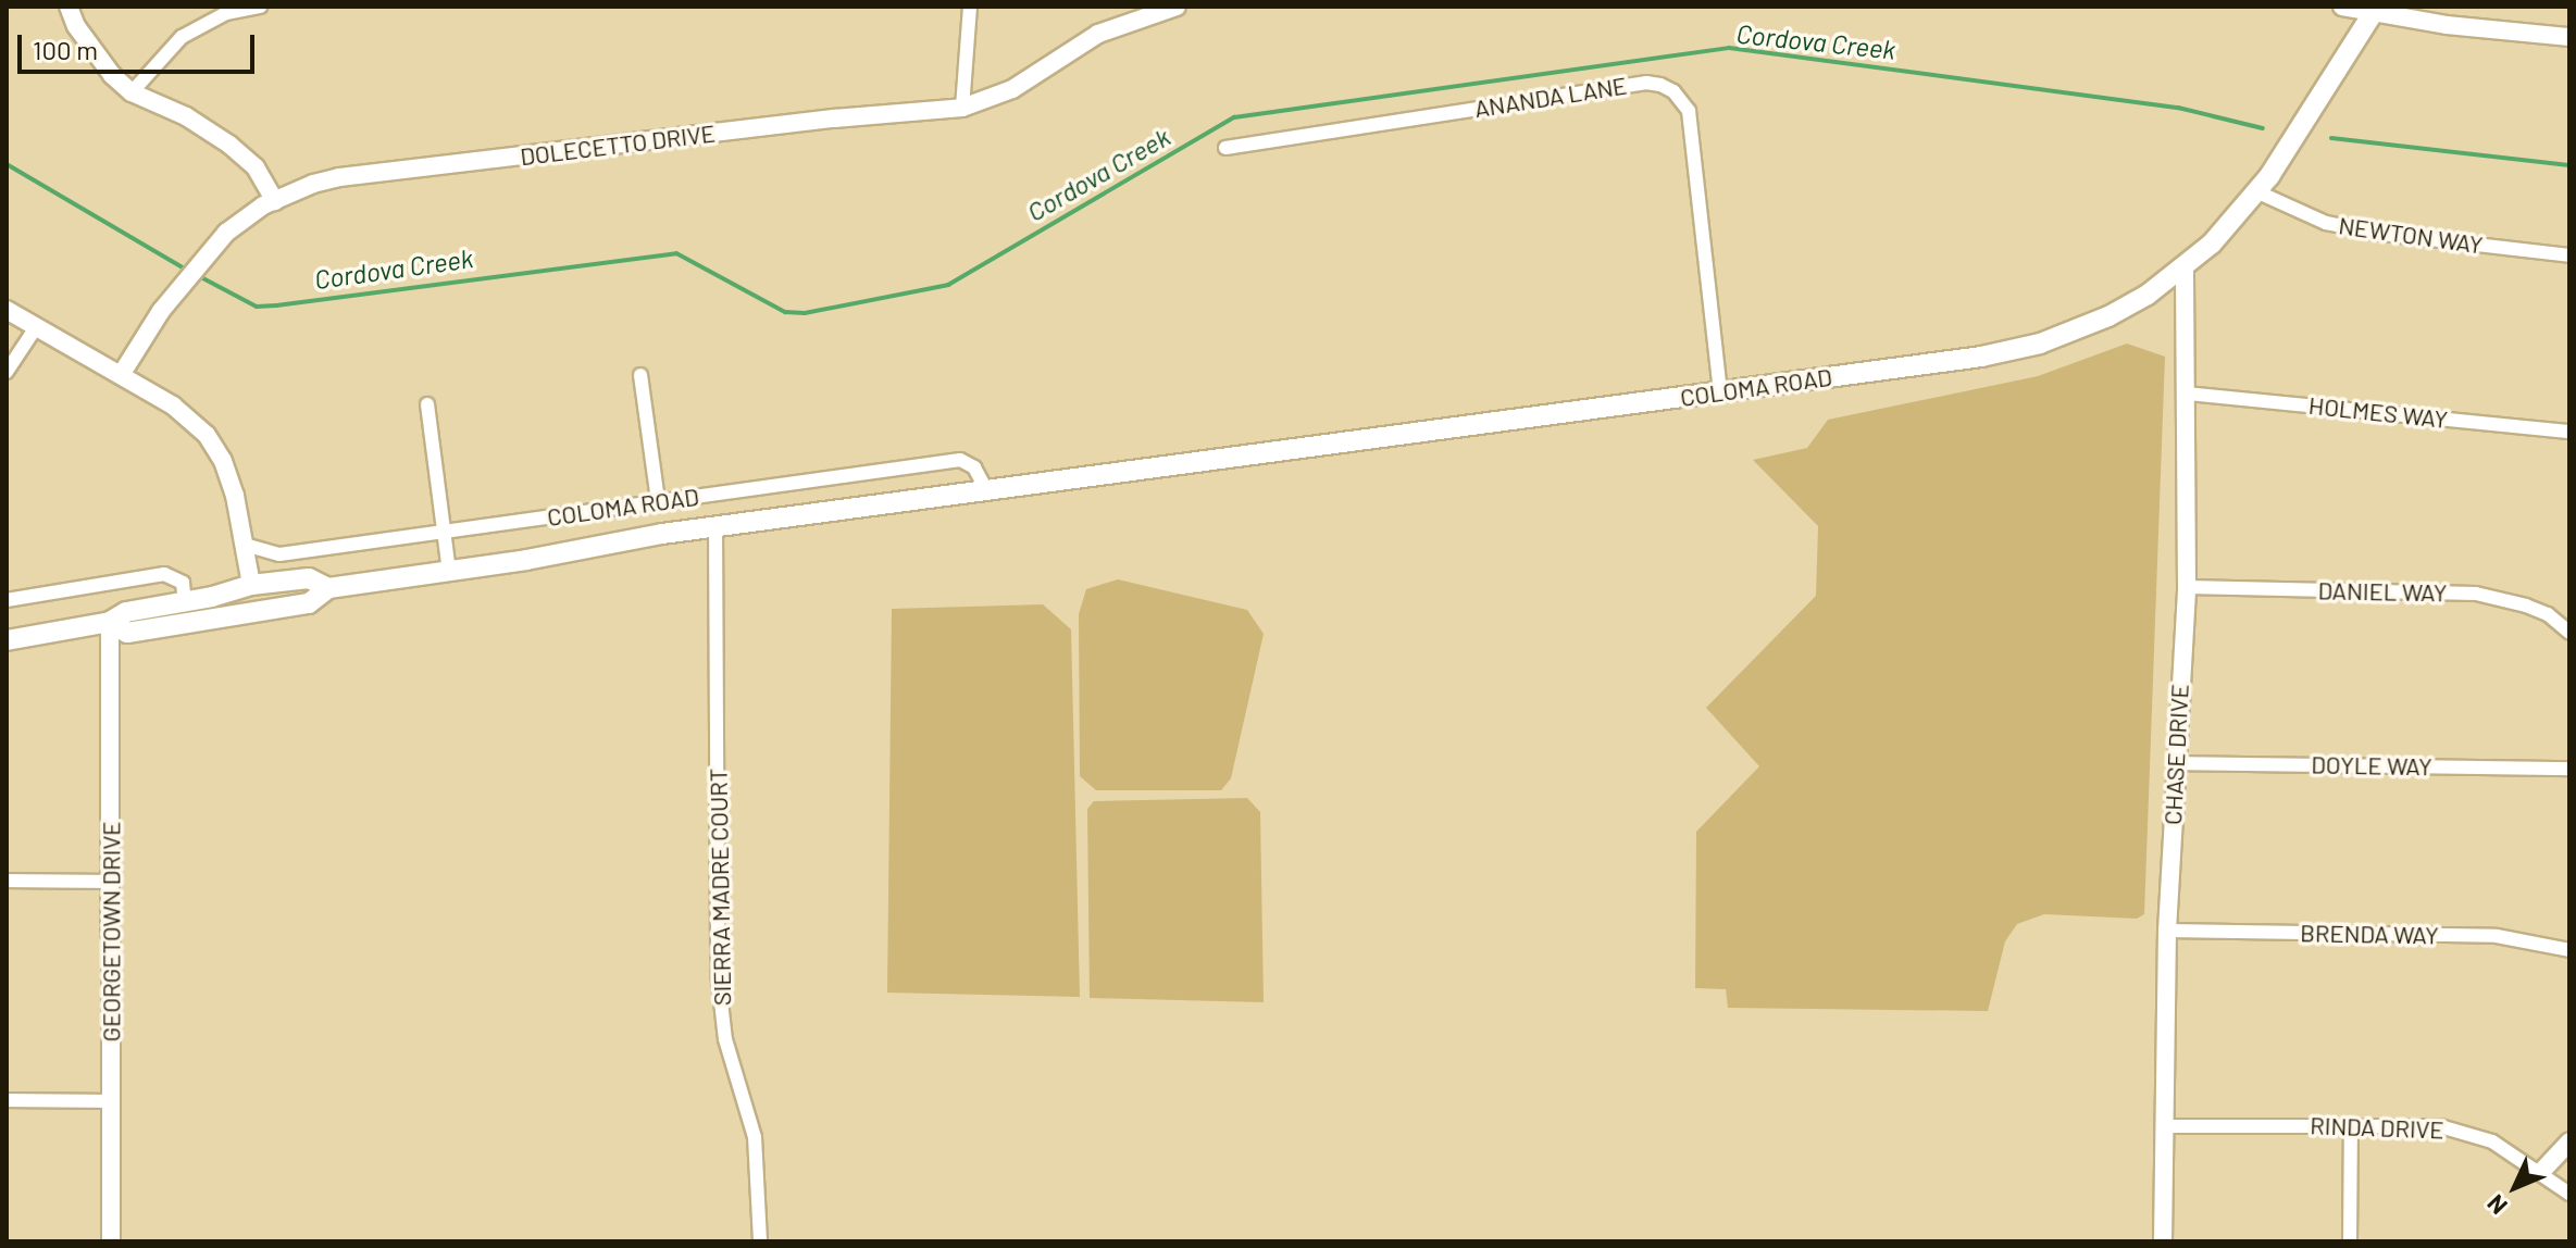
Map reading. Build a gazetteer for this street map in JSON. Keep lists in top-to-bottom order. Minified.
{"streets":{"main road":["COLOMA ROAD"],"street":["ANANDA LANE","DOLECETTO DRIVE","NEWTON WAY","HOLMES WAY","DANIEL WAY","CHASE DRIVE","DOYLE WAY","SIERRA MADRE COURT","GEORGETOWN DRIVE","BRENDA WAY","RINDA DRIVE"]},"crossings":[["ANANDA LANE","COLOMA ROAD"],["NEWTON WAY","COLOMA ROAD"],["COLOMA ROAD","CHASE DRIVE"],["COLOMA ROAD","SIERRA MADRE COURT"],["COLOMA ROAD","GEORGETOWN DRIVE"],["HOLMES WAY","CHASE DRIVE"],["DANIEL WAY","CHASE DRIVE"],["CHASE DRIVE","DOYLE WAY"],["CHASE DRIVE","BRENDA WAY"],["CHASE DRIVE","RINDA DRIVE"]],"water":["Cordova Creek"],"scale_bar":"100 m","north":"bottom left"}
